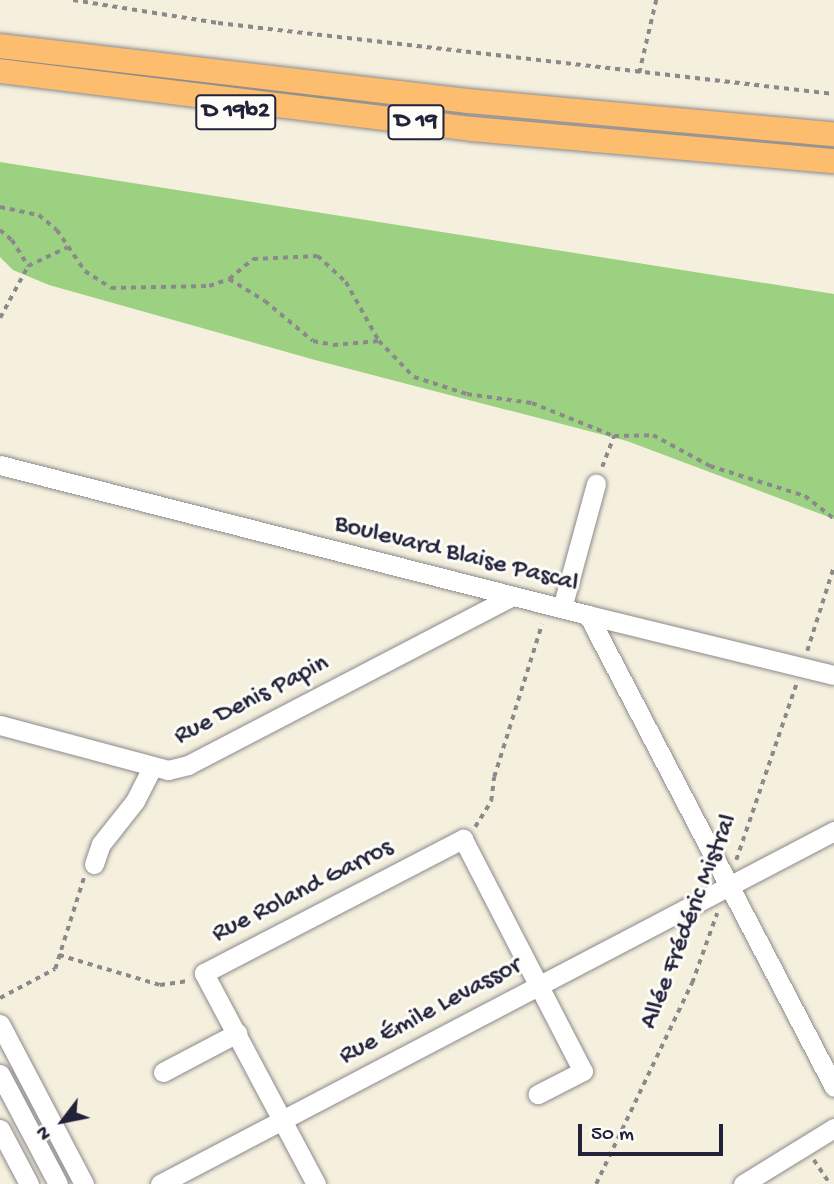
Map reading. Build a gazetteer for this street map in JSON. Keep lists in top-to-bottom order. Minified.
{"streets":{"main road":["D 19b2","D 19"],"street":["Boulevard Blaise Pascal","Rue Denis Papin","Rue Roland Garros","Rue Émile Levassor"],"path":["Allée Frédéric Mistral"]},"crossings":[["D 19b2","D 19"],["Boulevard Blaise Pascal","Rue Denis Papin"],["Boulevard Blaise Pascal","Allée Frédéric Mistral"],["Boulevard Blaise Pascal","Rue Émile Levassor"],["Rue Roland Garros","Rue Émile Levassor"],["Allée Frédéric Mistral","Rue Émile Levassor"]],"scale_bar":"50 m","north":"bottom left"}
